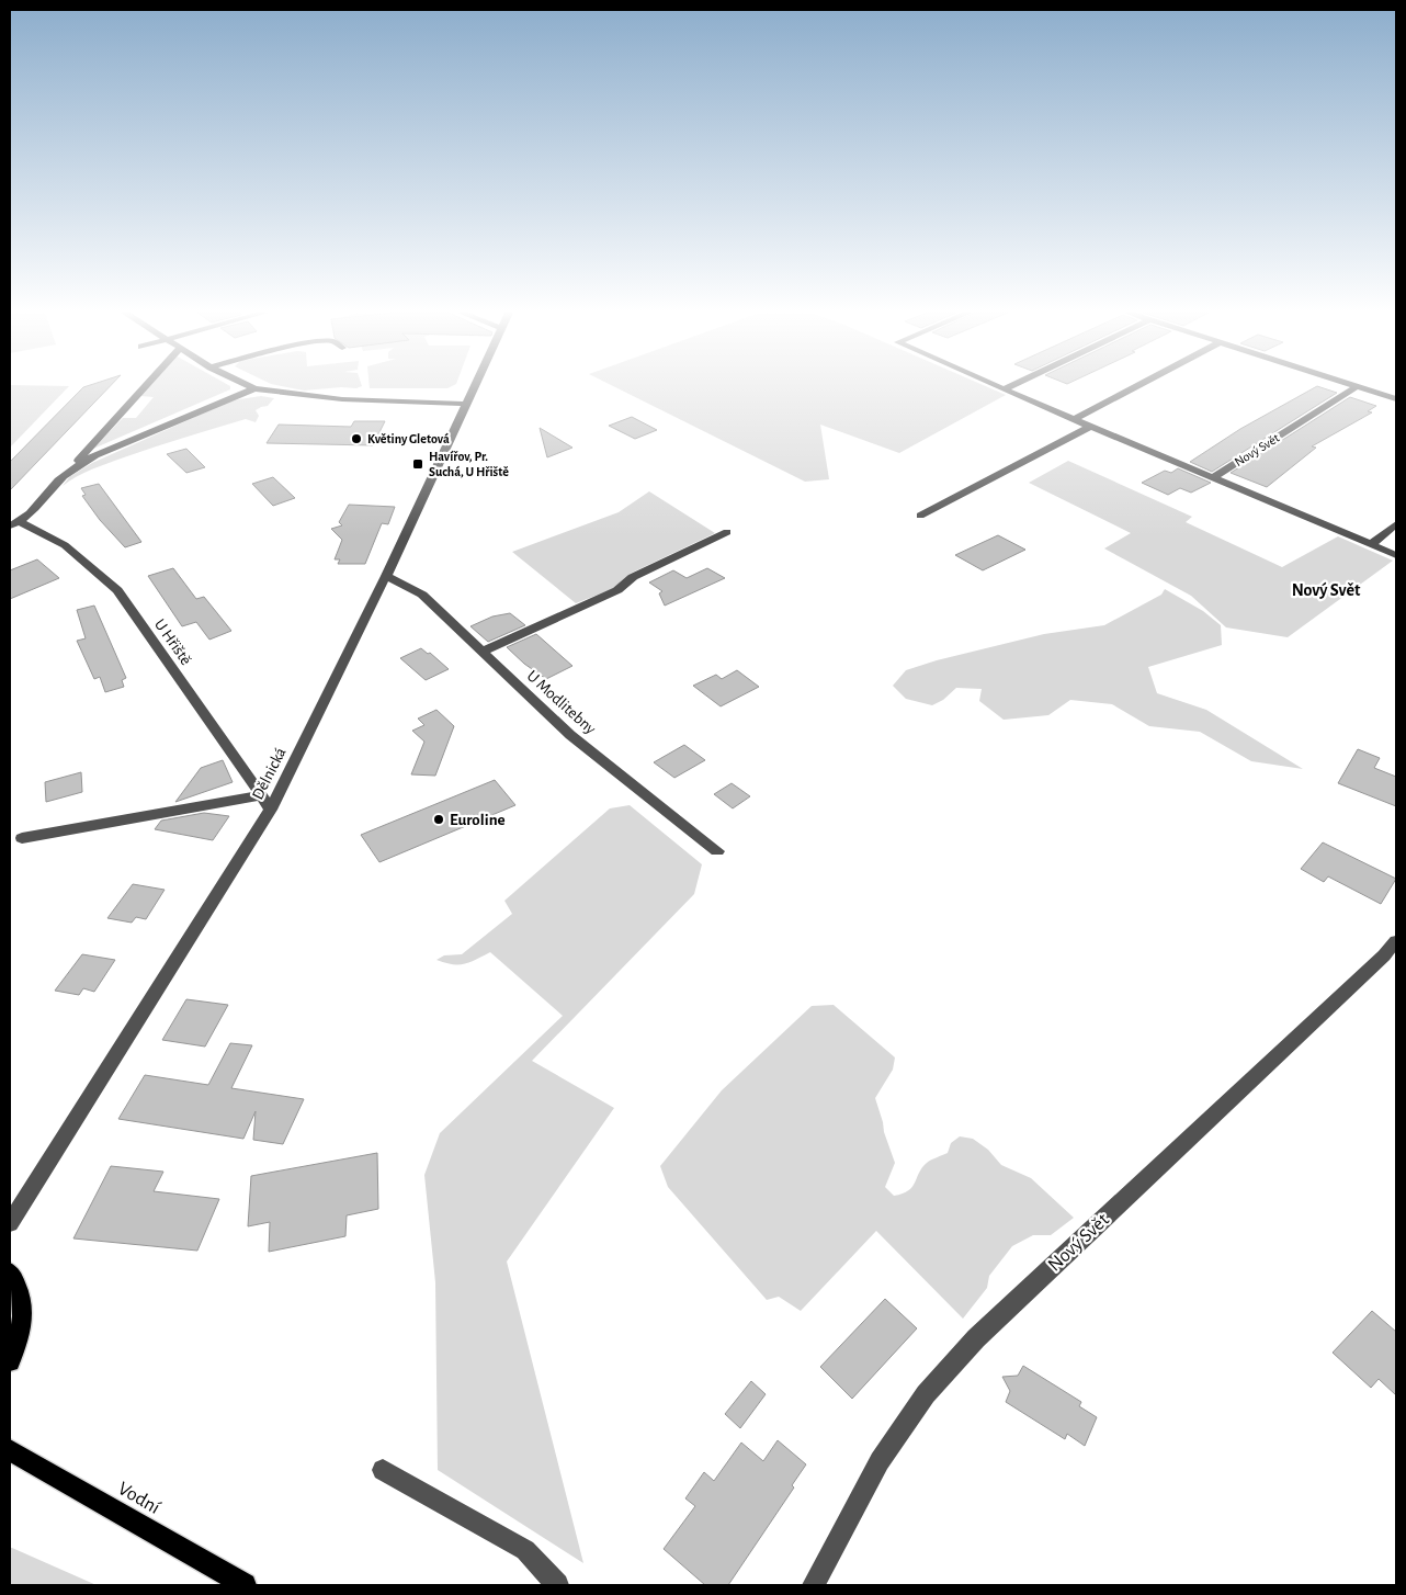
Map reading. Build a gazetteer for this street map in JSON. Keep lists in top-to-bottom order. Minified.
{"streets":{"main road":["Vodní"],"street":["Nový Svět","U Hřiště","U Modlitebny","Dělnická"]},"crossings":[["U Hřiště","Dělnická"],["U Modlitebny","Dělnická"]],"districts":["Nový Svět"],"places":{"other":["Květiny Gletová","Euroline"],"transit":["Havířov, Pr. Suchá, U Hřiště"]}}
